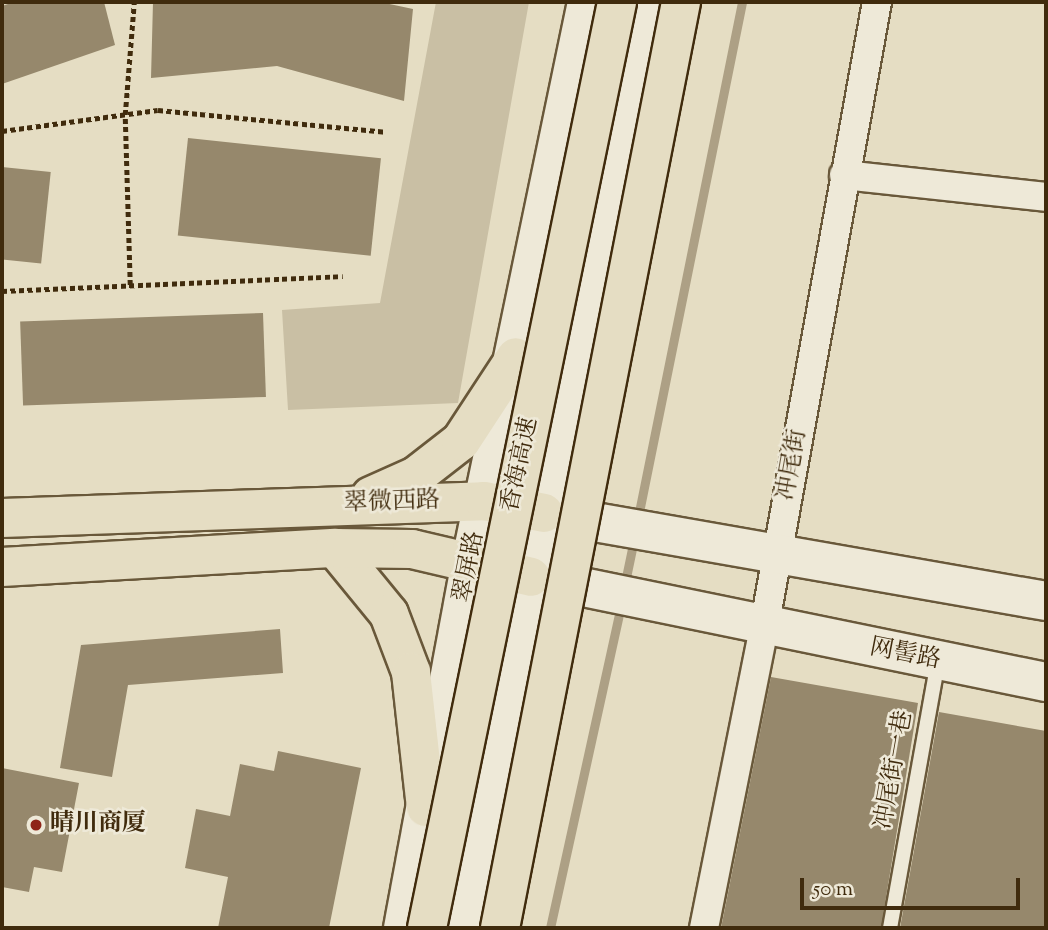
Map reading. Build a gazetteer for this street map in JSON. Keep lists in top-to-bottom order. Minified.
{"streets":{"main road":["香海高速","翠微西路","翠屏路","网髻路"],"street":["冲尾街"],"lane":["冲尾街一巷"]},"crossings":[["冲尾街","翠微西路"],["冲尾街","网髻路"],["翠微西路","翠屏路"],["翠微西路","网髻路"],["网髻路","冲尾街一巷"]],"places":["晴川商厦"],"scale_bar":"50 m"}
